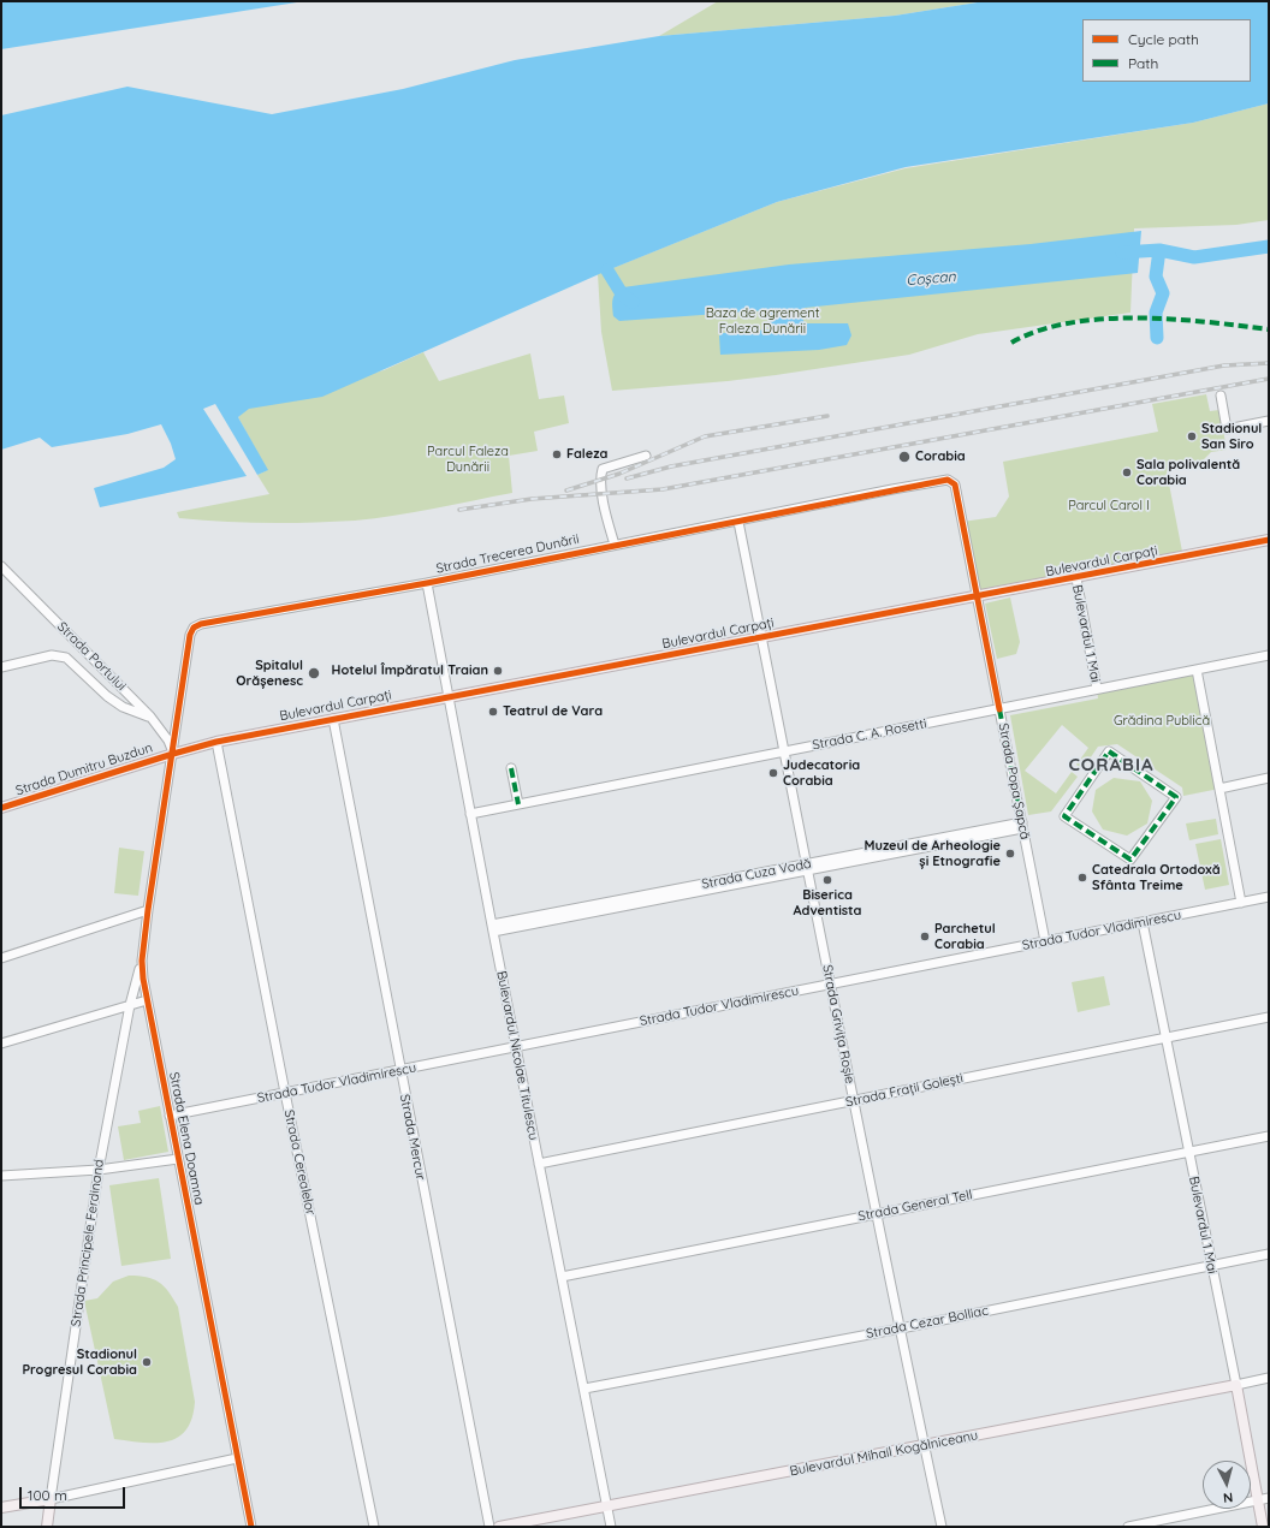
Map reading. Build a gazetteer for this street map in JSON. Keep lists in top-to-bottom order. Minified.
{"streets":{"main road":["Bulevardul Carpați","Bulevardul 1 Mai","Strada Dumitru Buzdun","Strada Principele Ferdinand","Bulevardul Mihail Kogălniceanu"],"street":["Strada Trecerea Dunării","Strada Portului","Strada C. A. Rosetti","Strada Popa Șapcă","Strada Cuza Vodă","Strada Tudor Vladimirescu","Strada Grivița Roșie","Bulevardul Nicolae Titulescu","Strada Frații Golești","Strada Mercur","Strada Elena Doamna","Strada Cerealelor","Strada General Tell","Strada Cezar Bolliac"]},"crossings":[["Strada Trecerea Dunării","Bulevardul Carpați"],["Strada Trecerea Dunării","Strada Portului"],["Strada Trecerea Dunării","Strada Dumitru Buzdun"],["Strada Trecerea Dunării","Strada Popa Șapcă"],["Strada Trecerea Dunării","Strada Grivița Roșie"],["Strada Trecerea Dunării","Bulevardul Nicolae Titulescu"],["Strada Trecerea Dunării","Strada Elena Doamna"],["Bulevardul Carpați","Bulevardul 1 Mai"],["Bulevardul Carpați","Strada Portului"],["Bulevardul Carpați","Strada Dumitru Buzdun"],["Bulevardul Carpați","Strada Popa Șapcă"],["Bulevardul Carpați","Strada Grivița Roșie"],["Bulevardul Carpați","Bulevardul Nicolae Titulescu"],["Bulevardul Carpați","Strada Mercur"],["Bulevardul Carpați","Strada Elena Doamna"],["Bulevardul Carpați","Strada Cerealelor"],["Bulevardul 1 Mai","Strada C. A. Rosetti"],["Bulevardul 1 Mai","Strada Tudor Vladimirescu"],["Bulevardul 1 Mai","Strada Frații Golești"],["Bulevardul 1 Mai","Strada General Tell"],["Bulevardul 1 Mai","Strada Cezar Bolliac"],["Bulevardul 1 Mai","Bulevardul Mihail Kogălniceanu"],["Strada Portului","Strada Dumitru Buzdun"],["Strada Portului","Strada Elena Doamna"],["Strada C. A. Rosetti","Strada Popa Șapcă"],["Strada C. A. Rosetti","Strada Grivița Roșie"],["Strada C. A. Rosetti","Bulevardul Nicolae Titulescu"],["Strada Dumitru Buzdun","Strada Elena Doamna"],["Strada Popa Șapcă","Strada Cuza Vodă"],["Strada Popa Șapcă","Strada Tudor Vladimirescu"],["Strada Cuza Vodă","Strada Grivița Roșie"],["Strada Cuza Vodă","Bulevardul Nicolae Titulescu"],["Strada Tudor Vladimirescu","Strada Grivița Roșie"],["Strada Tudor Vladimirescu","Bulevardul Nicolae Titulescu"],["Strada Tudor Vladimirescu","Strada Mercur"],["Strada Tudor Vladimirescu","Strada Elena Doamna"],["Strada Tudor Vladimirescu","Strada Cerealelor"],["Strada Grivița Roșie","Strada Frații Golești"],["Strada Grivița Roșie","Strada General Tell"],["Strada Grivița Roșie","Strada Cezar Bolliac"],["Strada Grivița Roșie","Bulevardul Mihail Kogălniceanu"],["Bulevardul Nicolae Titulescu","Strada Frații Golești"],["Bulevardul Nicolae Titulescu","Strada General Tell"],["Bulevardul Nicolae Titulescu","Strada Cezar Bolliac"],["Bulevardul Nicolae Titulescu","Bulevardul Mihail Kogălniceanu"],["Strada Elena Doamna","Strada Principele Ferdinand"]],"districts":["CORABIA"],"water":["Coșcan"],"parks":["Baza de agrement Faleza Dunării","Parcul Faleza Dunării","Parcul Carol I","Grădina Publică"],"places":["Stadionul San Siro","Faleza","Corabia","Sala polivalentă Corabia","Hotelul Împăratul Traian","Spitalul Orășenesc","Teatrul de Vara","Judecatoria Corabia","Muzeul de Arheologie și Etnografie","Catedrala Ortodoxă Sfânta Treime","Biserica Adventista","Parchetul Corabia","Stadionul Progresul Corabia"],"legend":["Cycle path","Path"],"scale_bar":"100 m","north":"bottom"}
